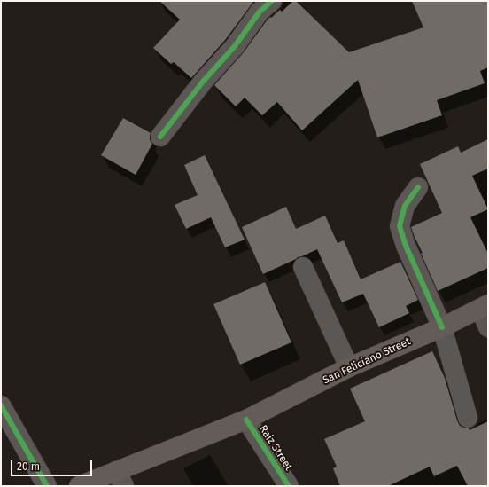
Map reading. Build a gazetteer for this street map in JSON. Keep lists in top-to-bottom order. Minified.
{"streets":{"main road":["San Feliciano Street"],"street":["Raiz Street"]},"crossings":[["San Feliciano Street","Raiz Street"]],"scale_bar":"20 m"}
